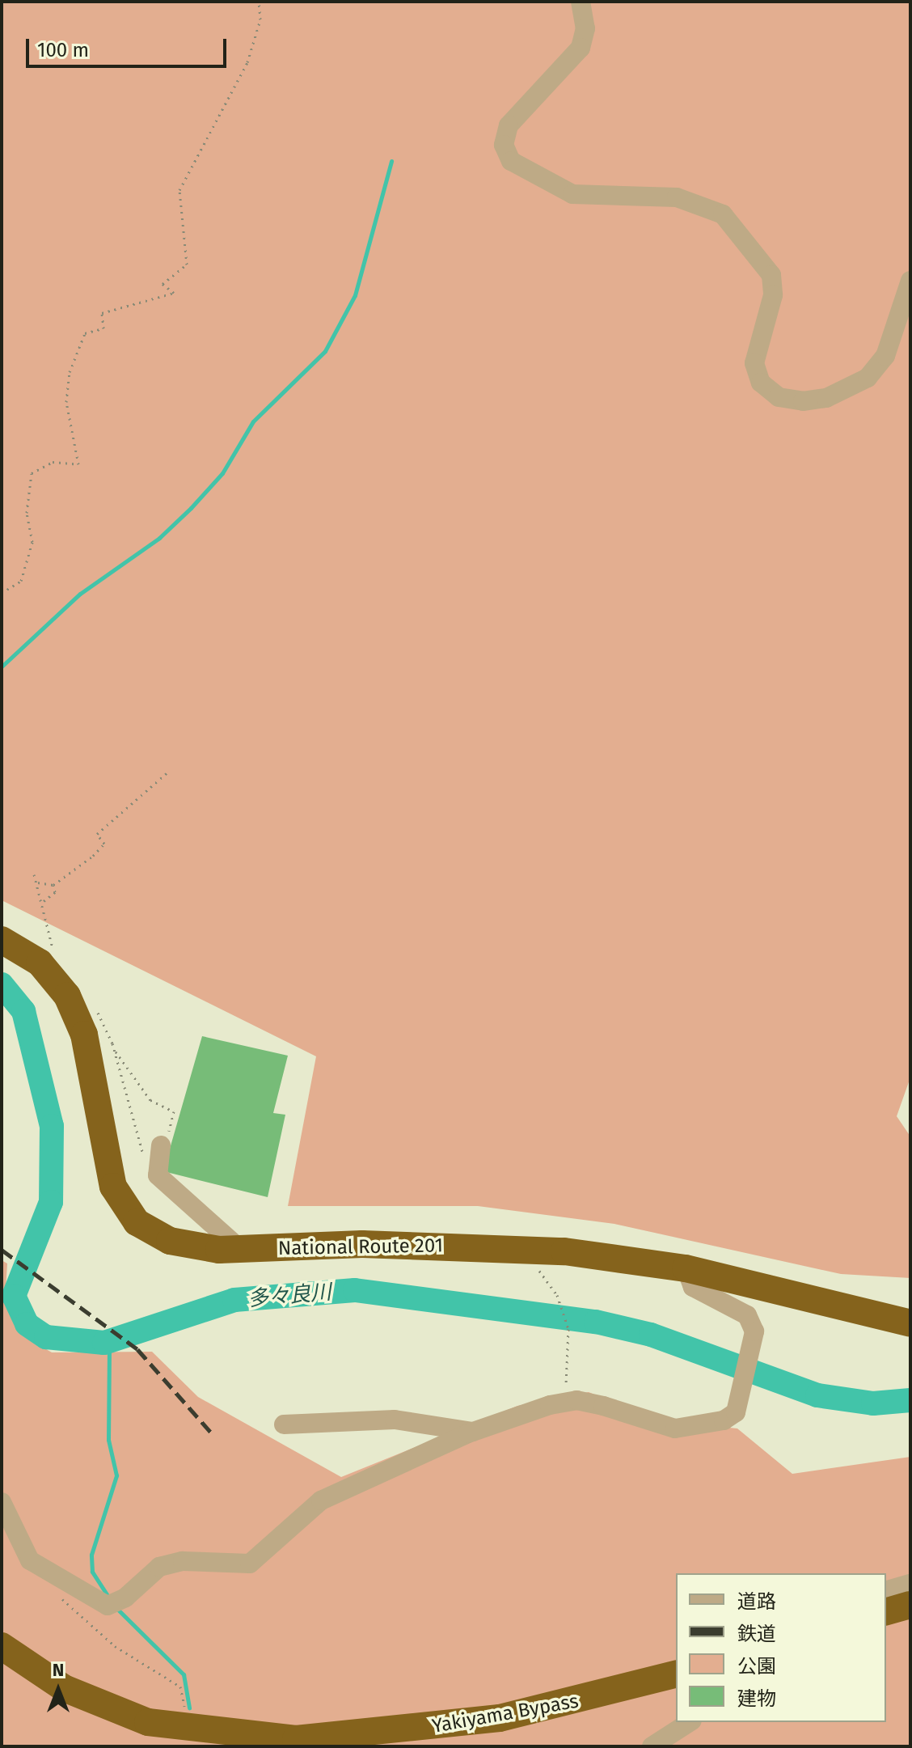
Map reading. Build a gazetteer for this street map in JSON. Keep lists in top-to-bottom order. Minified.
{"streets":{"highway":["National Route 201","Yakiyama Bypass"]},"water":["多々良川"],"legend":["道路","鉄道","公園","建物"],"scale_bar":"100 m","north":"top"}
